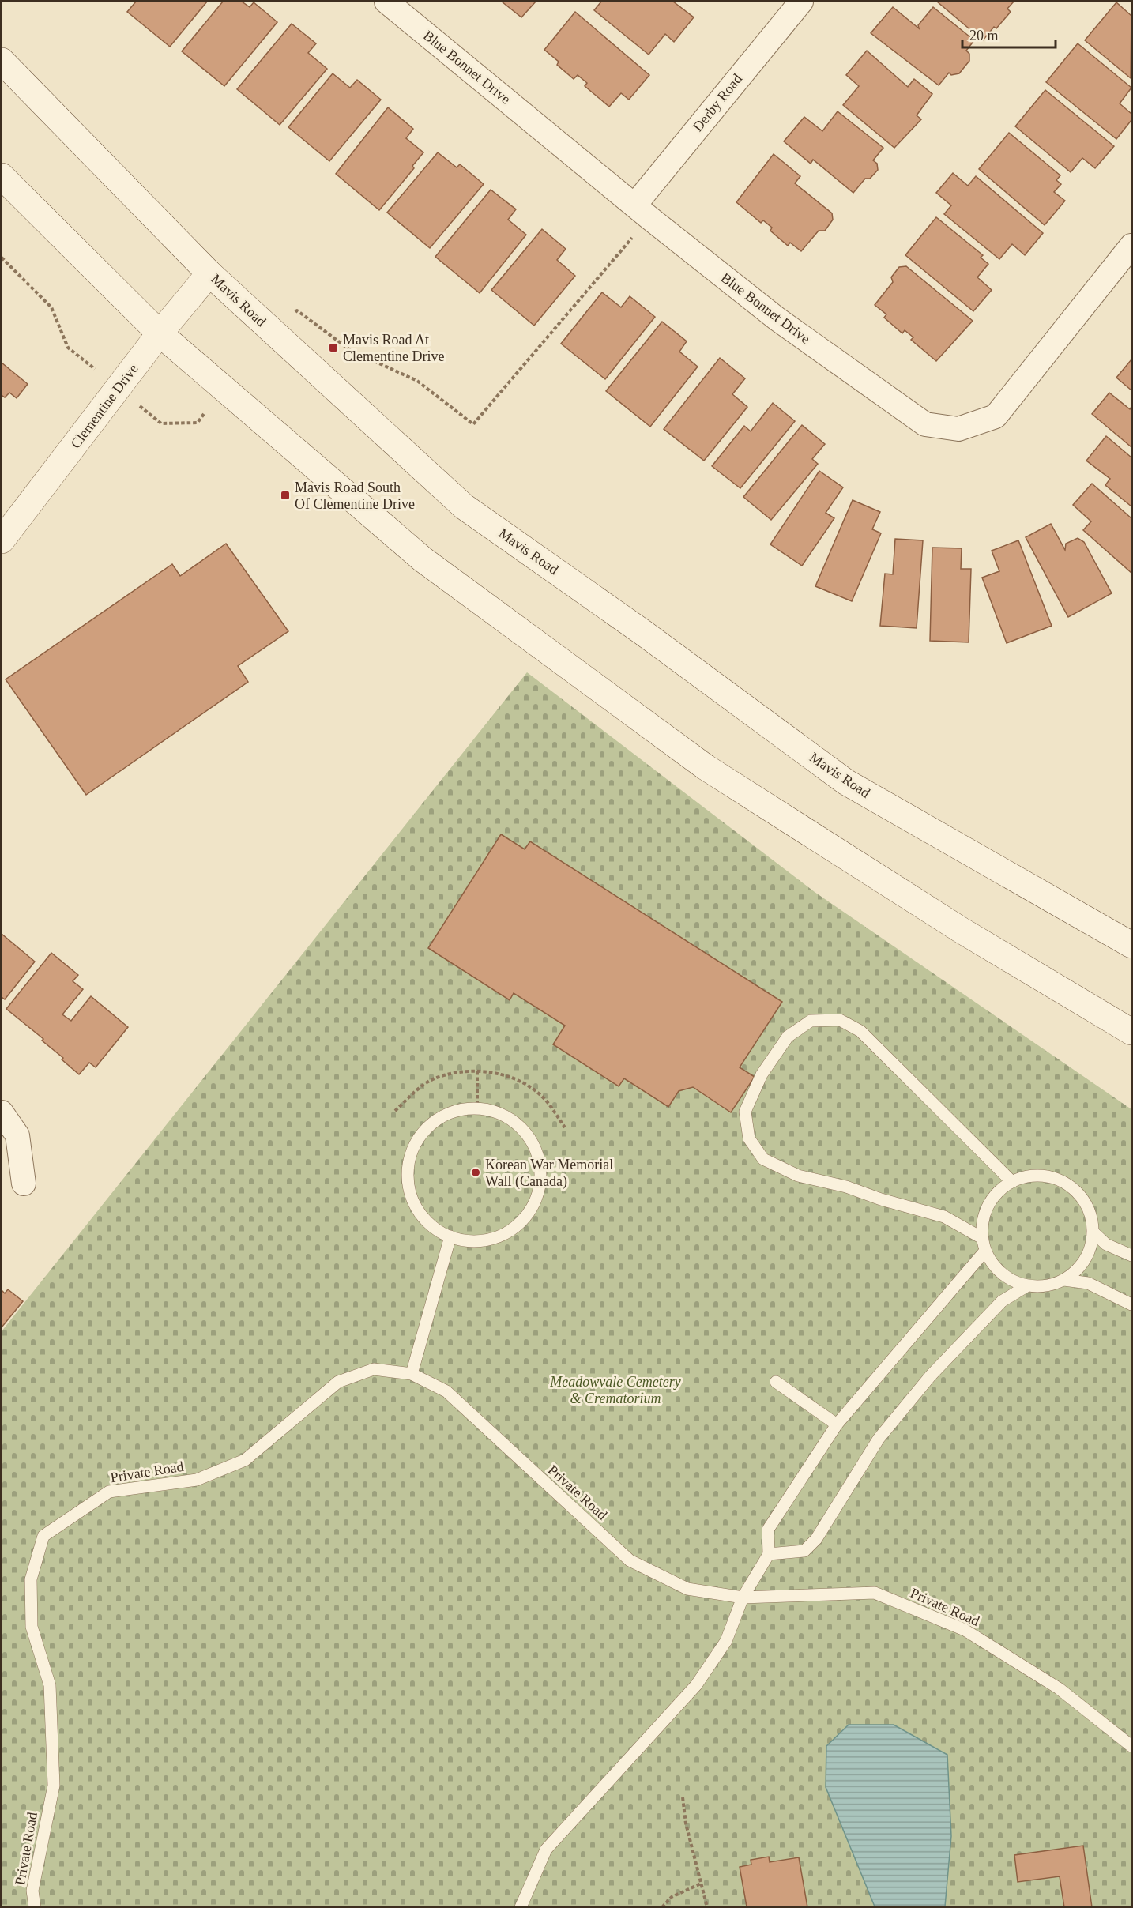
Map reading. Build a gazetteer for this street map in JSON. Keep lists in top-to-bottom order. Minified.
{"streets":{"main road":["Mavis Road","Clementine Drive"],"street":["Blue Bonnet Drive","Derby Road"],"lane":["Private Road"]},"crossings":[["Blue Bonnet Drive","Derby Road"],["Mavis Road","Clementine Drive"]],"parks":["Meadowvale Cemetery & Crematorium"],"places":{"transit":["Mavis Road At Clementine Drive","Mavis Road South Of Clementine Drive"],"other":["Korean War Memorial Wall (Canada)"]},"scale_bar":"20 m"}
